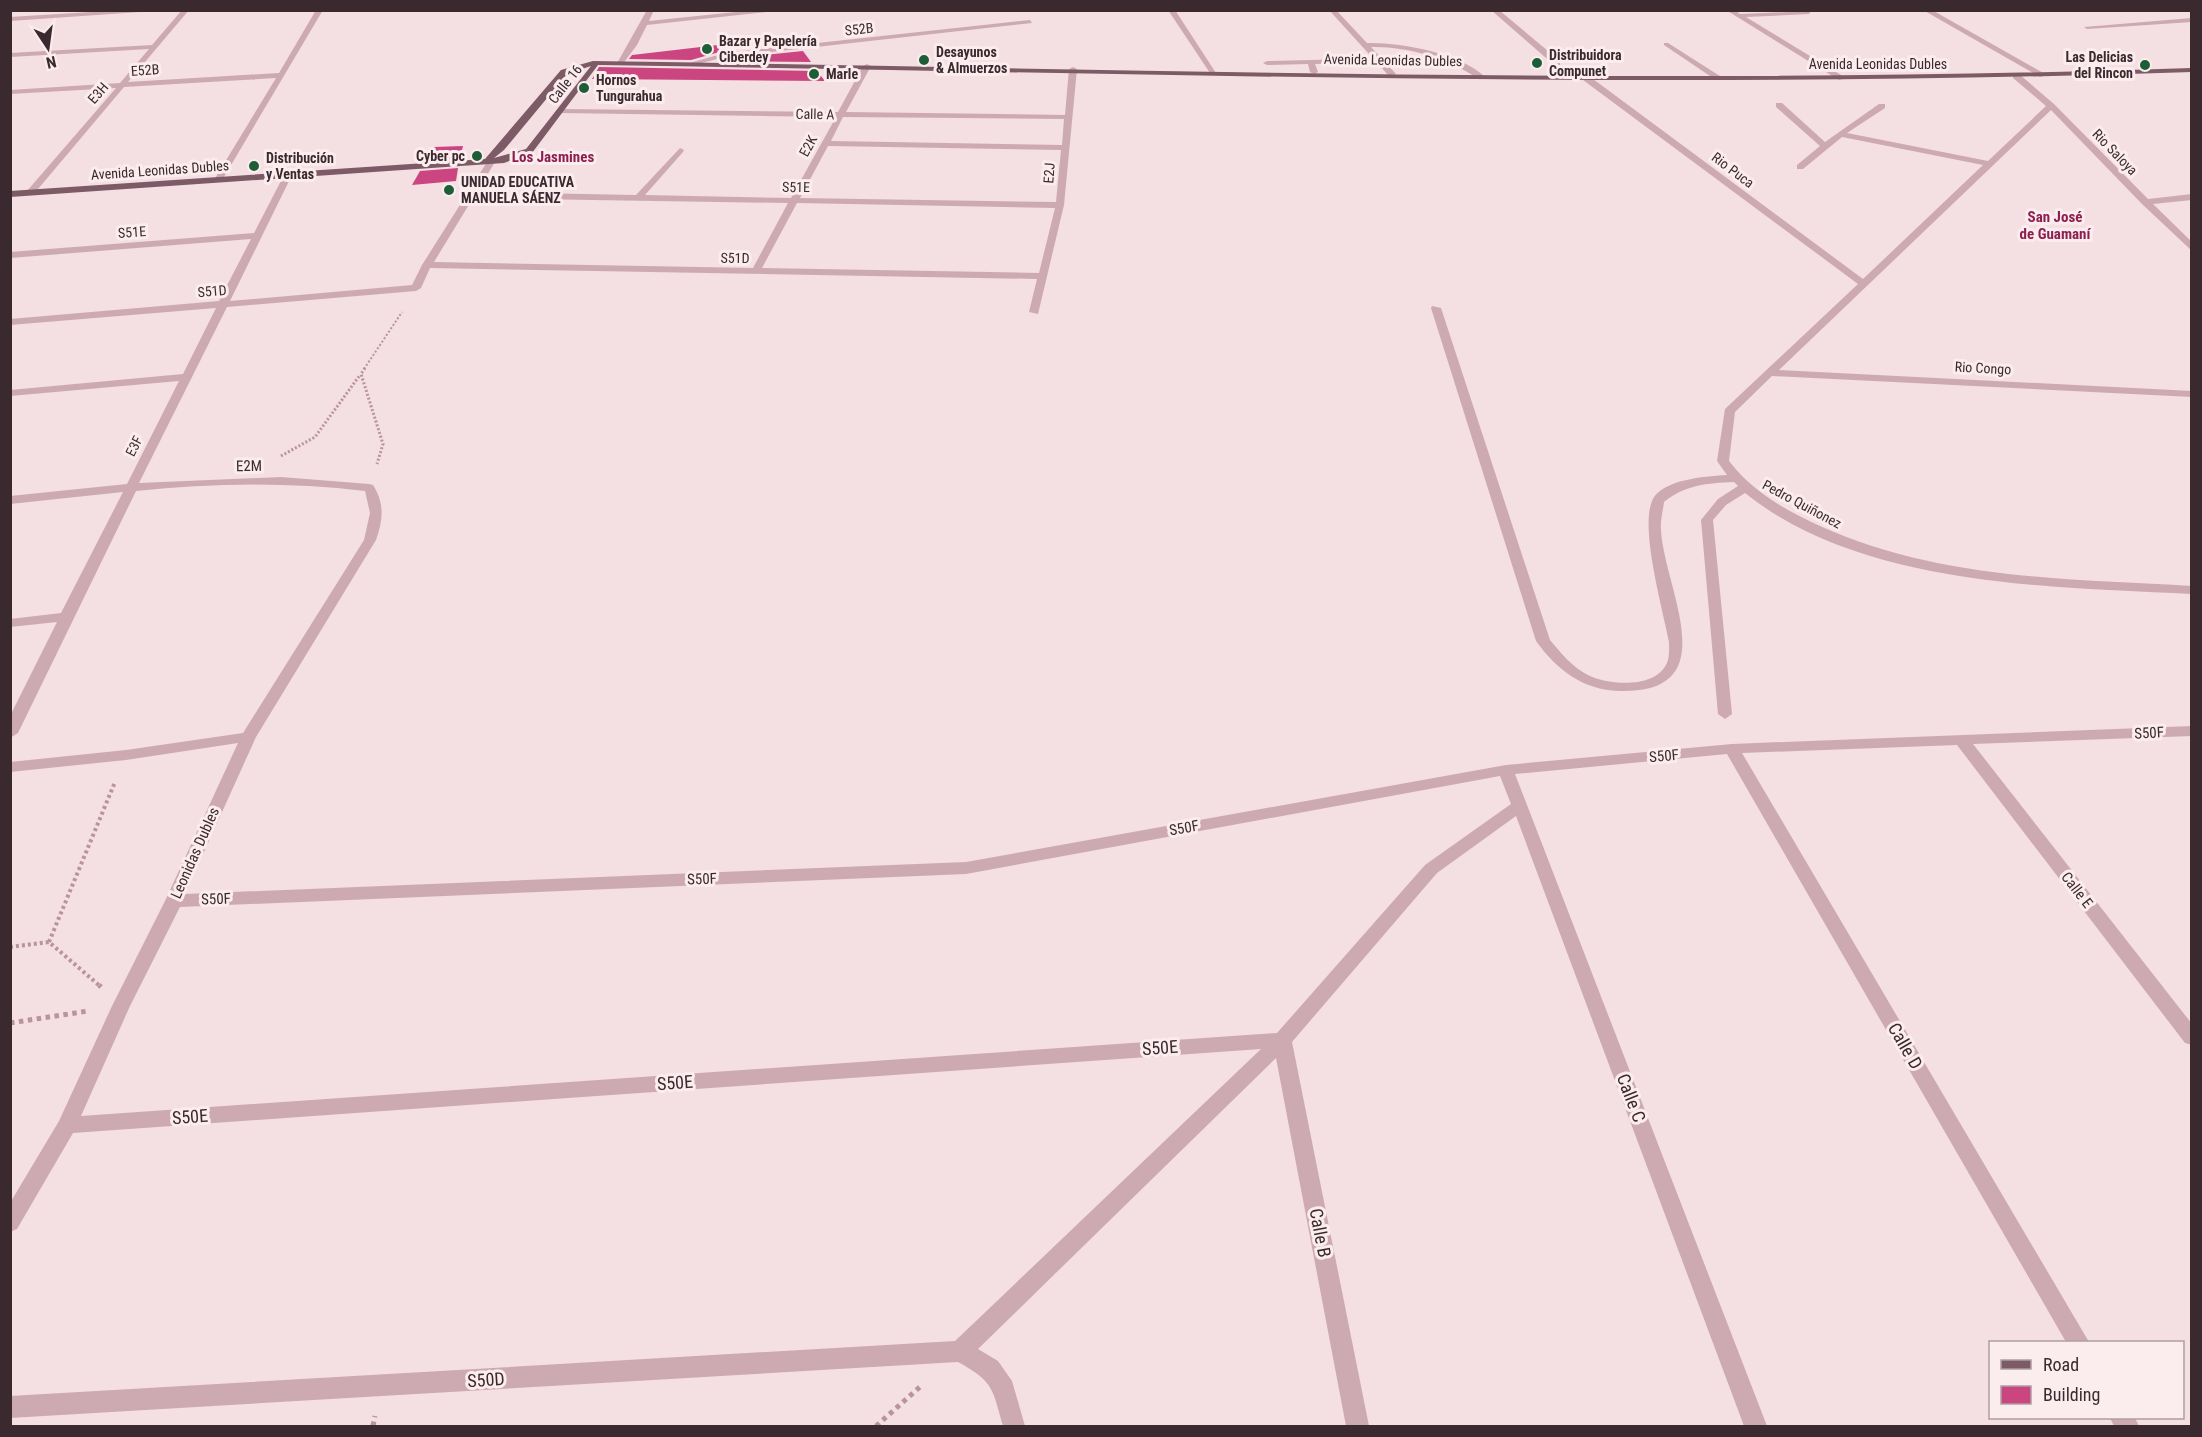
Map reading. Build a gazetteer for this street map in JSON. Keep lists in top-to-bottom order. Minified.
{"streets":{"main road":["Avenida Leonidas Dubles","Calle 16"],"street":["S52B","E52B","E3H","Calle A","E2K","Rio Saloya","Rio Puca","E2J","S51E","S51D","Rio Congo","E3F","E2M","Pedro Quiñonez","S50F","Leonidas Dubles","Calle E","Calle D","S50E","Calle C","Calle B","S50D"]},"crossings":[["S52B","Avenida Leonidas Dubles"],["Avenida Leonidas Dubles","Calle 16"],["Avenida Leonidas Dubles","E3H"],["Avenida Leonidas Dubles","E2K"],["Avenida Leonidas Dubles","Rio Saloya"],["Avenida Leonidas Dubles","Rio Puca"],["Avenida Leonidas Dubles","E2J"],["Avenida Leonidas Dubles","E3F"],["E52B","E3H"],["Calle 16","Calle A"],["Calle A","E2K"],["Calle A","E2J"],["E2K","S51E"],["E2K","S51D"],["E2J","S51E"],["E2J","S51D"],["S51E","E3F"],["S51D","E3F"],["E3F","E2M"],["E2M","Leonidas Dubles"],["S50F","Leonidas Dubles"],["S50F","Calle E"],["S50F","Calle D"],["S50F","Calle C"],["Leonidas Dubles","S50E"],["S50E","Calle B"]],"districts":["Los Jasmines","San José de Guamaní"],"places":["Bazar y Papelería Ciberdey","Desayunos & Almuerzos","Distribuidora Compunet","Las Delicias del Rincon","Marle","Hornos Tungurahua","Cyber pc","Distribución y Ventas","UNIDAD EDUCATIVA MANUELA SÁENZ"],"legend":["Road","Building"],"north":"bottom"}
